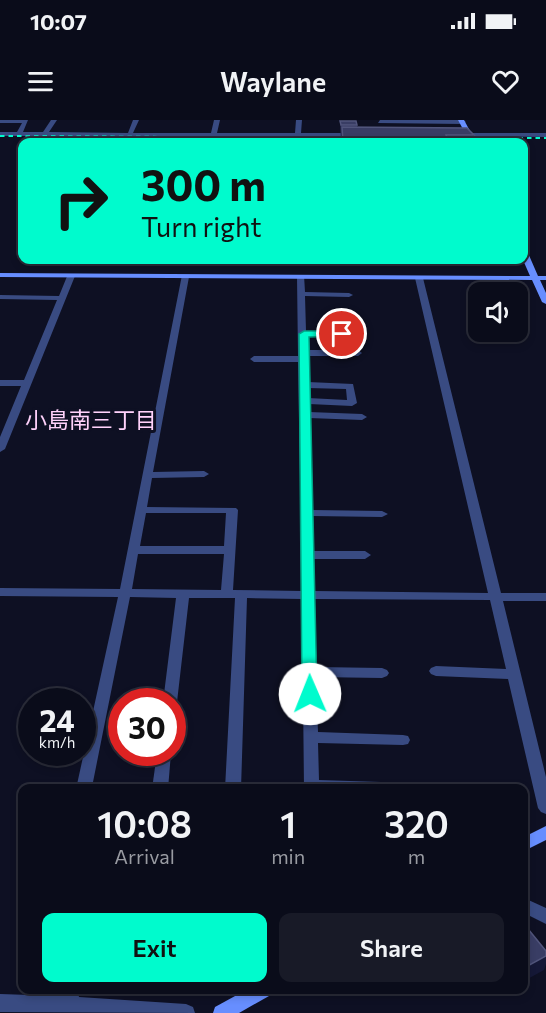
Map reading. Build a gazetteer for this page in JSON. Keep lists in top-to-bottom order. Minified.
{"districts":["小島南三丁目"],"page":{"status":"10:07","header":"Waylane","turn":["300 m","Turn right"],"speed":"24 km/h","limit":"30","eta":["10:08","Arrival","1","min","320","m"],"buttons":["Exit","Share"]}}
